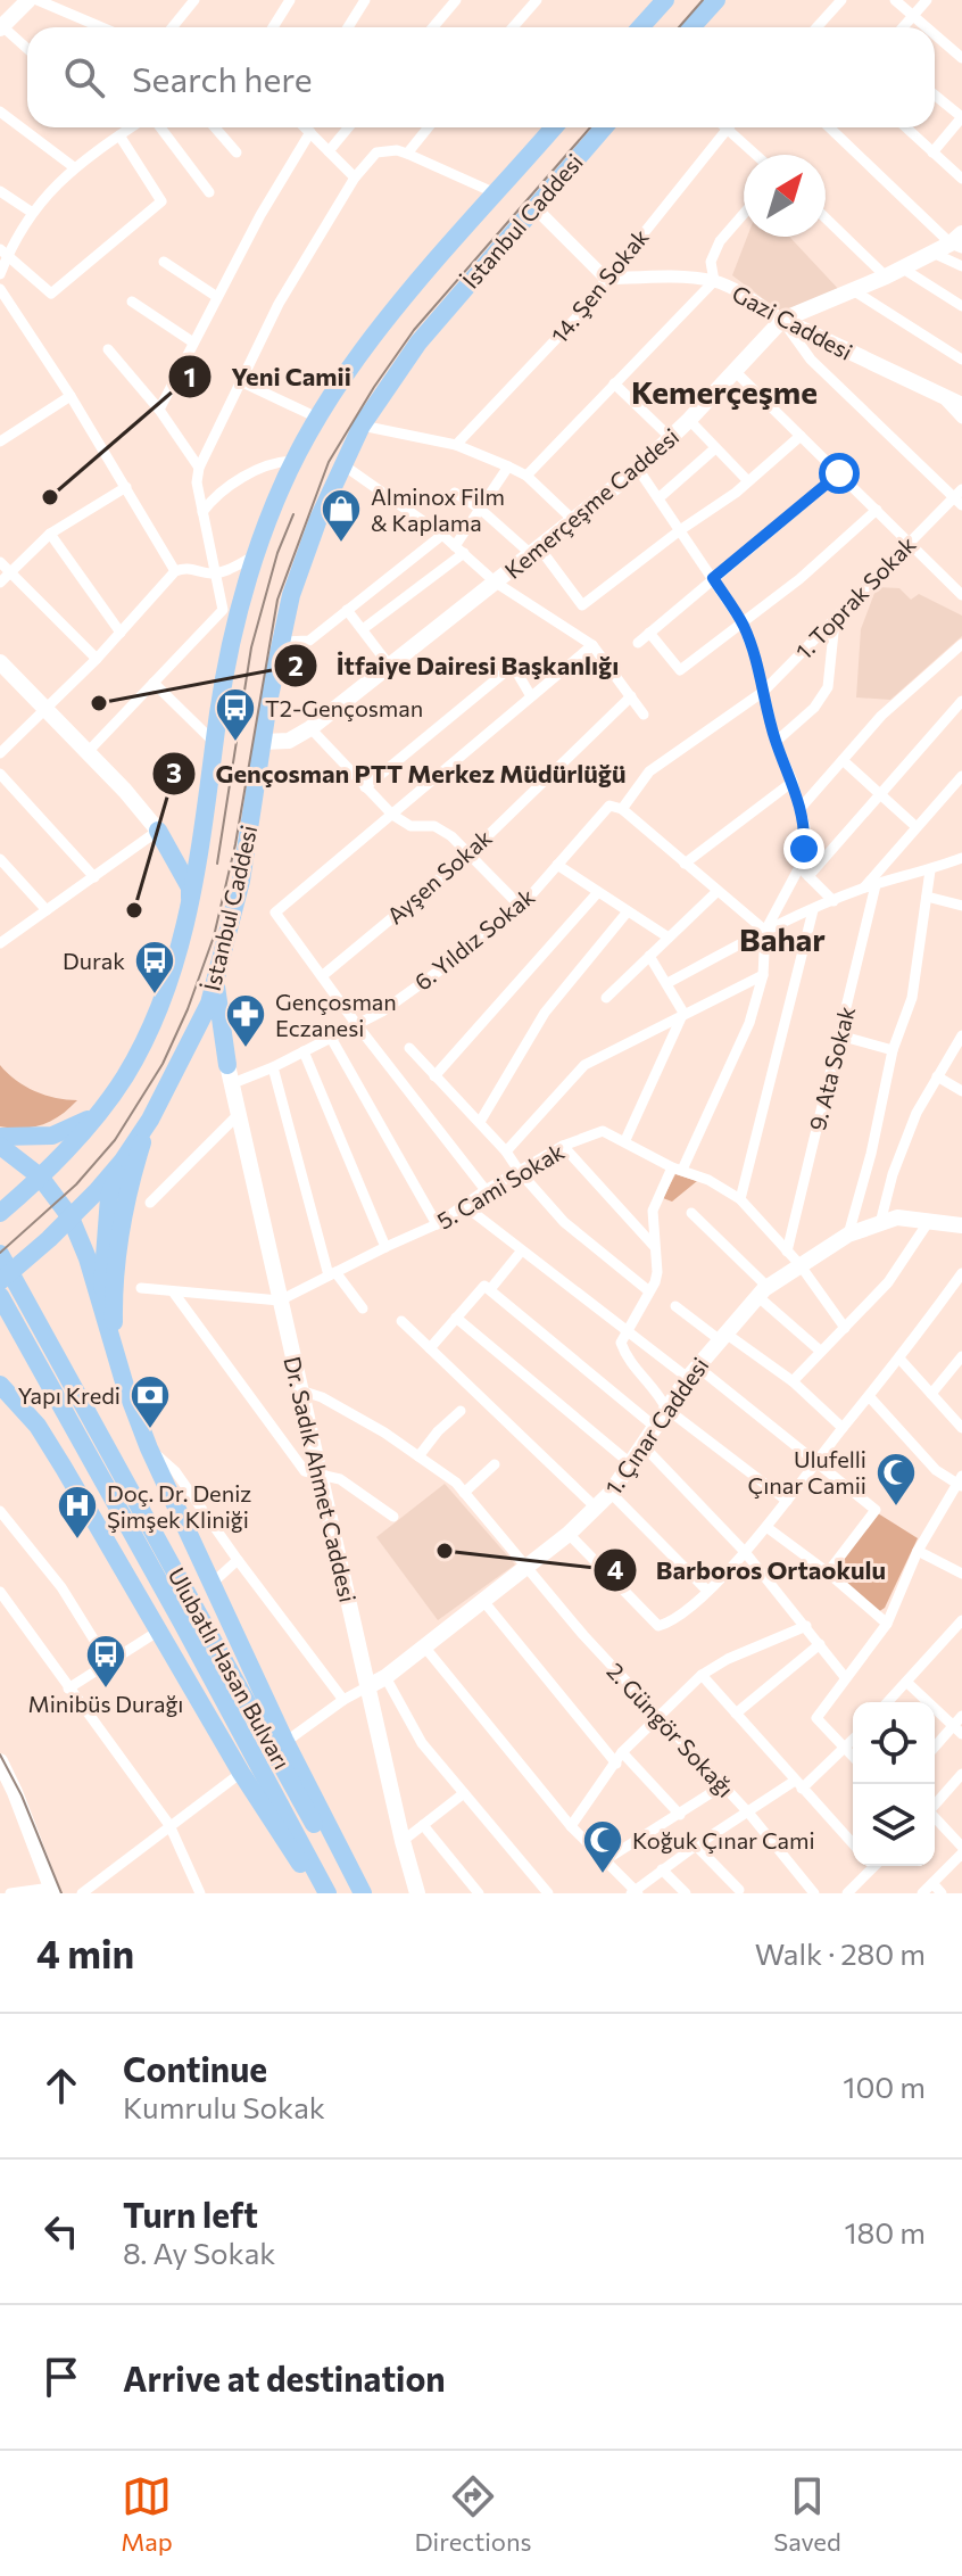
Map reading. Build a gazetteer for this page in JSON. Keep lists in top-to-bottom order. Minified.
{"streets":{"highway":["İstanbul Caddesi","Ulubatlı Hasan Bulvarı"],"main road":["Gazi Caddesi","Kemerçeşme Caddesi","1. Çınar Caddesi","Dr. Sadık Ahmet Caddesi"],"street":["14. Şen Sokak","1. Toprak Sokak","Ayşen Sokak","6. Yıldız Sokak","9. Ata Sokak","5. Cami Sokak","2. Güngör Sokağı"]},"crossings":[["İstanbul Caddesi","Kemerçeşme Caddesi"],["14. Şen Sokak","Gazi Caddesi"],["Gazi Caddesi","Kemerçeşme Caddesi"],["1. Toprak Sokak","6. Yıldız Sokak"],["6. Yıldız Sokak","Dr. Sadık Ahmet Caddesi"],["9. Ata Sokak","5. Cami Sokak"],["5. Cami Sokak","1. Çınar Caddesi"],["5. Cami Sokak","Dr. Sadık Ahmet Caddesi"],["1. Çınar Caddesi","Dr. Sadık Ahmet Caddesi"],["1. Çınar Caddesi","2. Güngör Sokağı"],["Dr. Sadık Ahmet Caddesi","2. Güngör Sokağı"]],"districts":["Kemerçeşme","Bahar"],"places":{"other":["Yeni Camii","İtfaiye Dairesi Başkanlığı","Gençosman PTT Merkez Müdürlüğü","Barboros Ortaokulu"],"shop":["Alminox Film & Kaplama"],"bus stop":["T2-Gençosman","Durak","Minibüs Durağı"],"pharmacy":["Gençosman Eczanesi"],"bank":["Yapı Kredi"],"mosque":["Ulufelli Çınar Camii","Koğuk Çınar Cami"],"hospital":["Doç. Dr. Deniz Şimşek Kliniği"]},"north":"top right","page":{"search":"Search here","heading":["4 min","Walk · 280 m"],"list":[["Continue","Kumrulu Sokak","100 m"],["Turn left","8. Ay Sokak","180 m"],"Arrive at destination"],"nav":["Map","Directions","Saved"]}}
